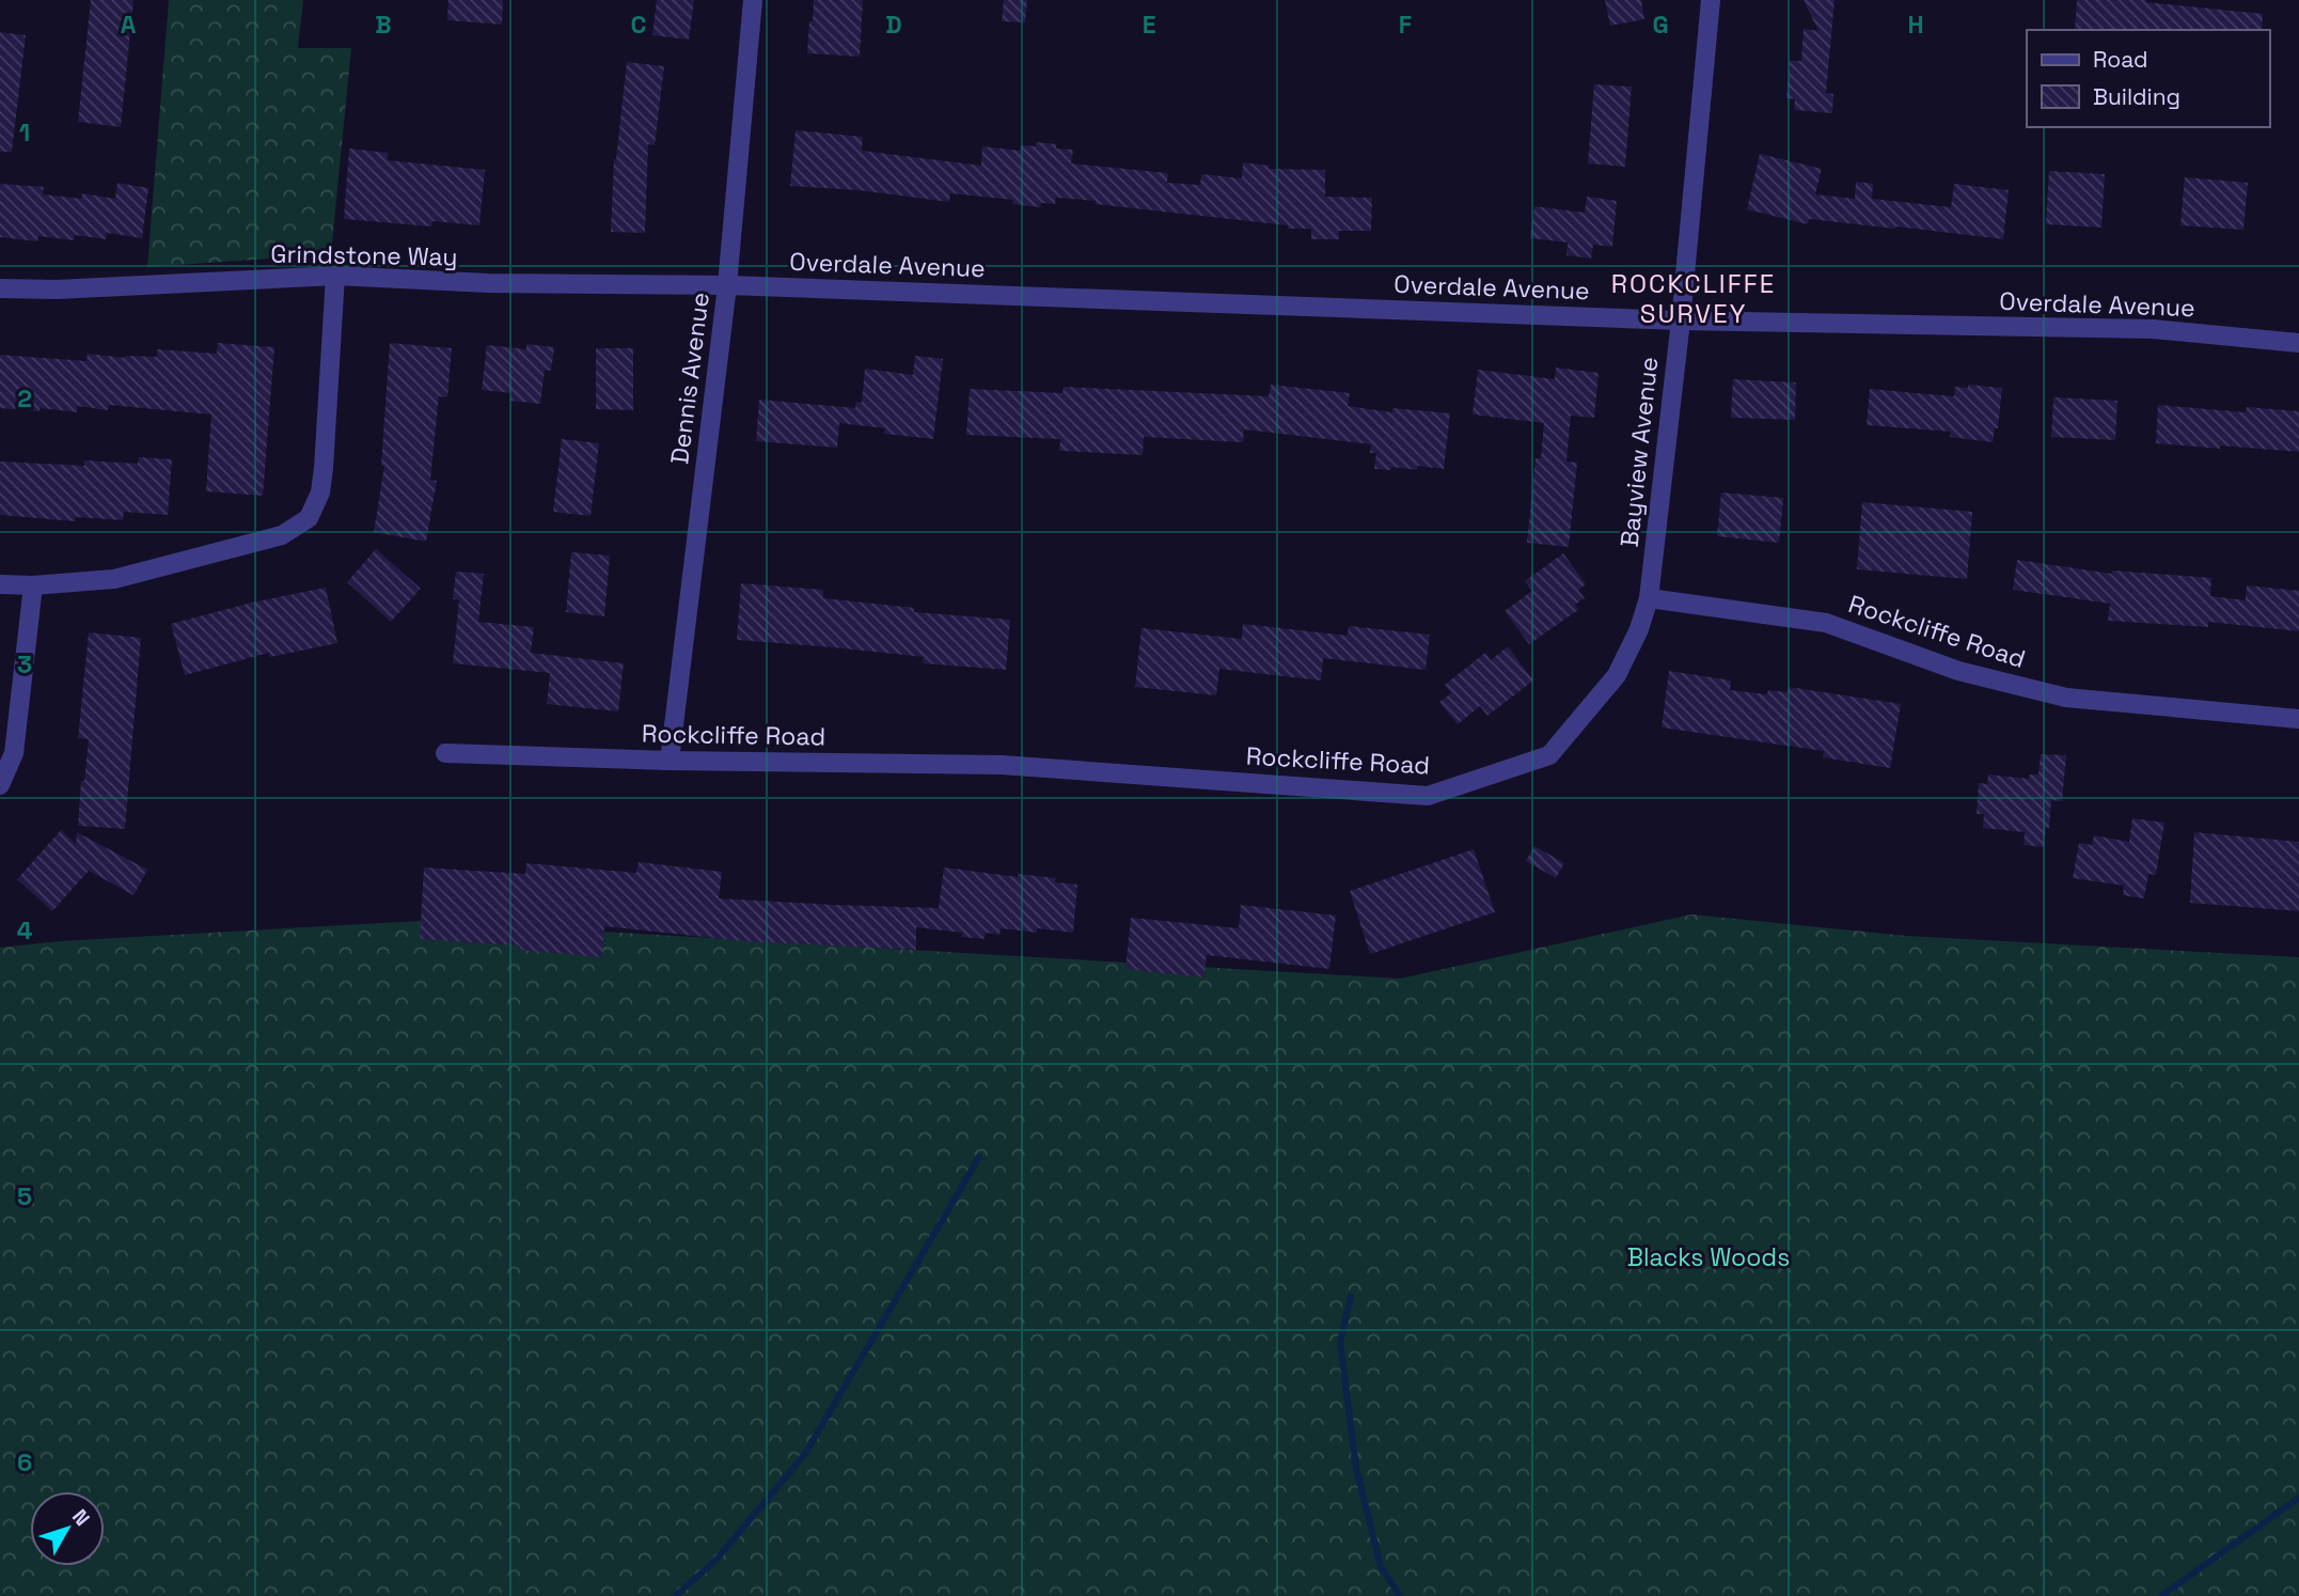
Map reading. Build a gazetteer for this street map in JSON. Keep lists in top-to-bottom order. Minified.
{"streets":{"street":["Grindstone Way","Overdale Avenue","Dennis Avenue","Bayview Avenue","Rockcliffe Road"]},"crossings":[["Grindstone Way","Overdale Avenue"],["Grindstone Way","Dennis Avenue"],["Overdale Avenue","Dennis Avenue"],["Overdale Avenue","Bayview Avenue"],["Dennis Avenue","Rockcliffe Road"],["Bayview Avenue","Rockcliffe Road"]],"districts":["ROCKCLIFFE SURVEY"],"parks":["Blacks Woods"],"legend":["Road","Building"],"north":"top right","grid":{"columns":["A","B","C","D","E","F","G","H"],"rows":["1","2","3","4","5","6"]}}
